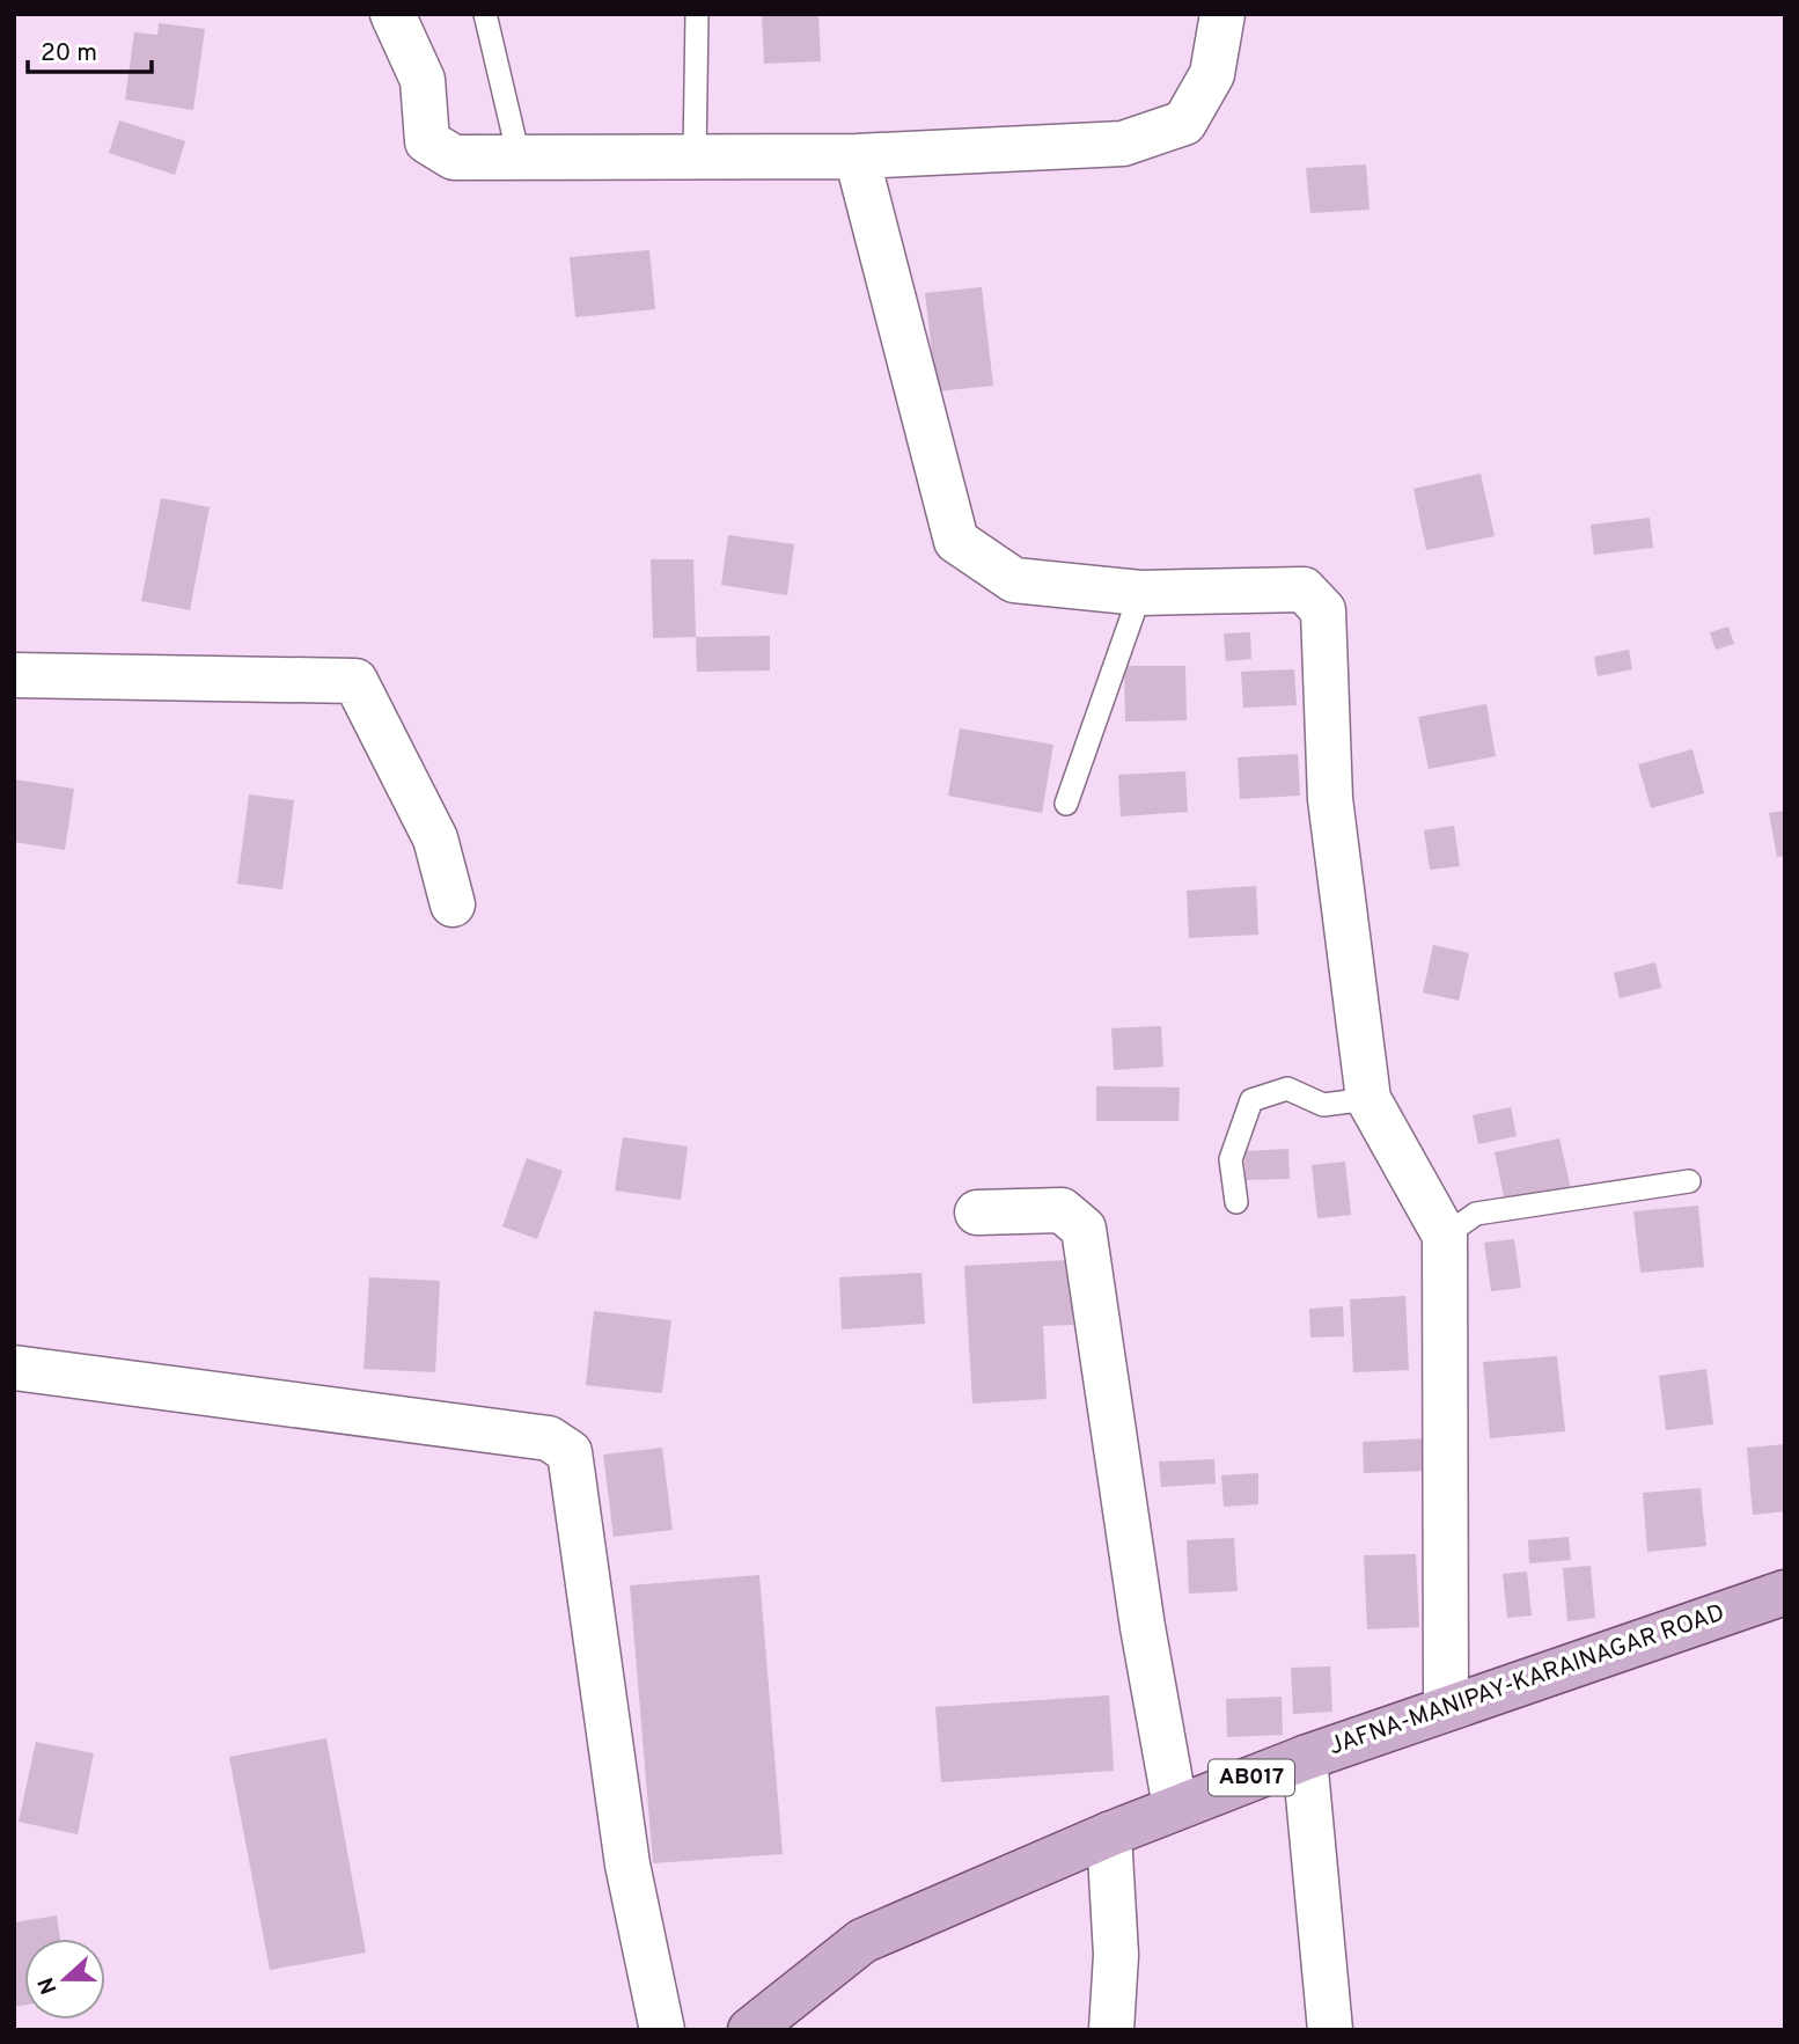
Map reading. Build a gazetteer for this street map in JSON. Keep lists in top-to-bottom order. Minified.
{"streets":{"main road":["JAFNA-MANIPAY-KARAINAGAR ROAD","AB017"]},"scale_bar":"20 m","north":"left"}
